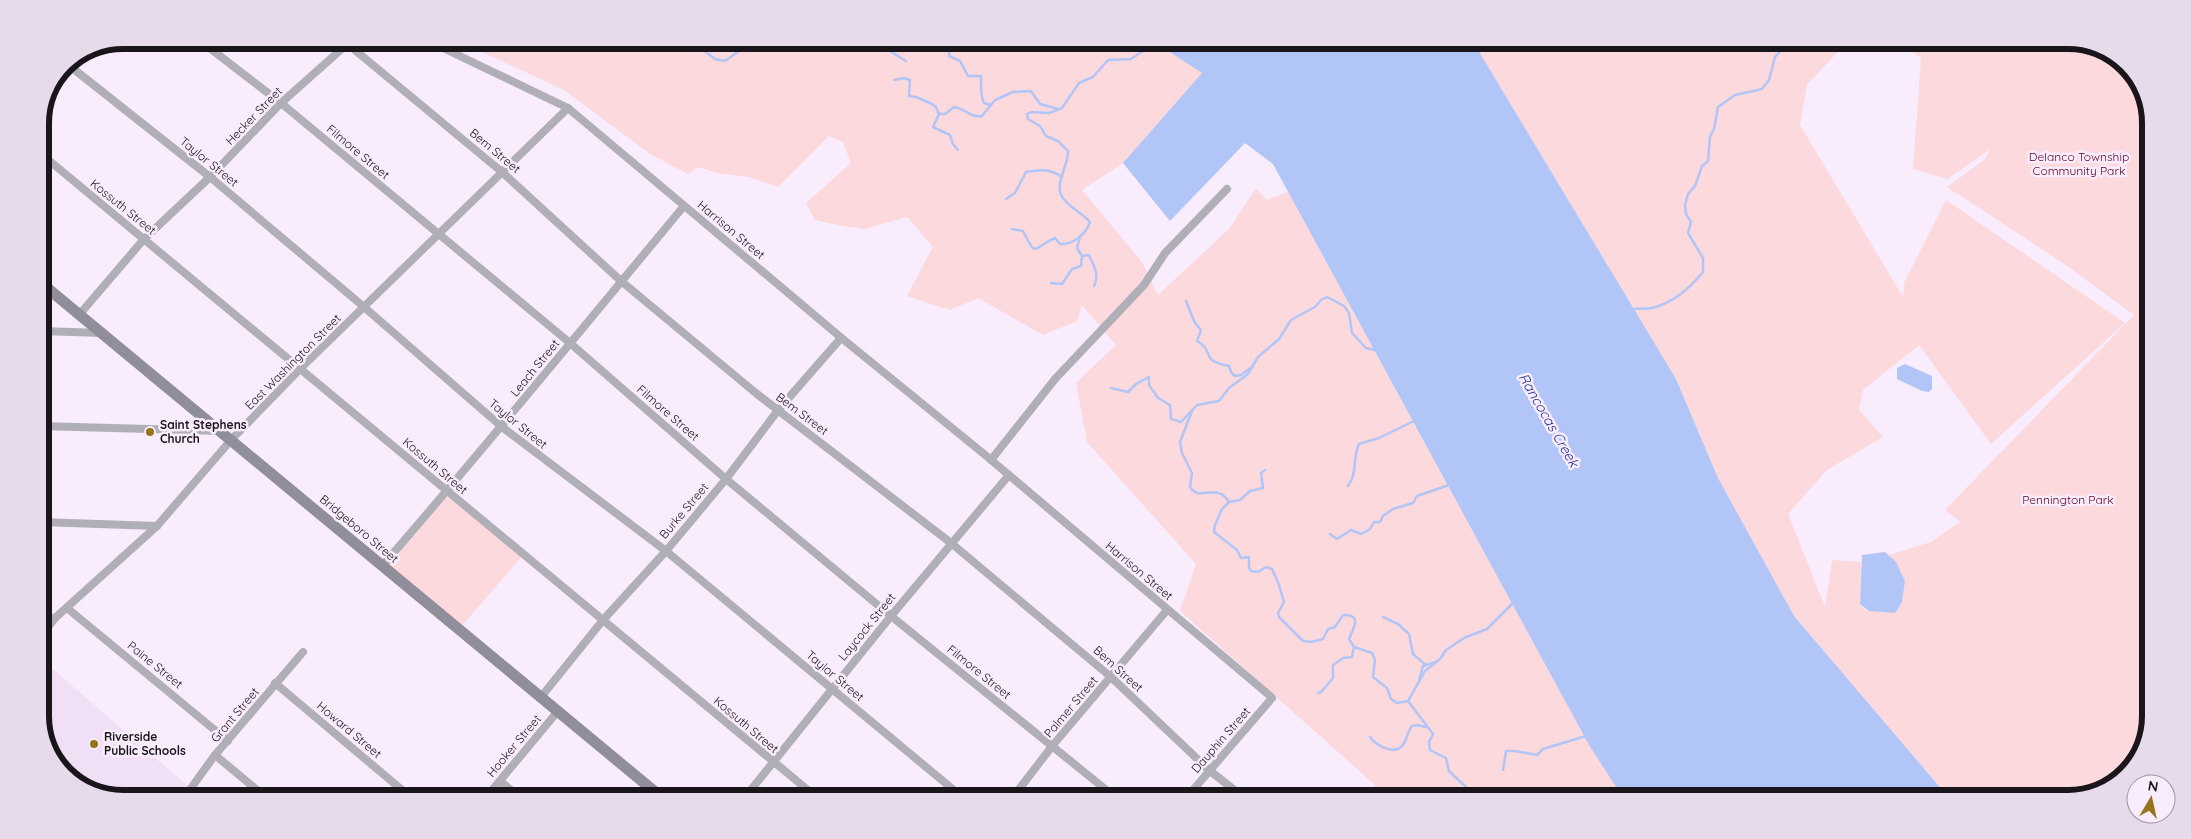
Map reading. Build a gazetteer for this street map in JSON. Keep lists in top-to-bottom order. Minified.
{"streets":{"main road":["Bridgeboro Street"],"street":["Hecker Street","Bem Street","Filmore Street","Taylor Street","Kossuth Street","Harrison Street","East Washington Street","Leach Street","Burke Street","Laycock Street","Paine Street","Palmer Street","Grant Street","Howard Street","Dauphin Street","Hooker Street"]},"crossings":[["Hecker Street","Filmore Street"],["Hecker Street","Taylor Street"],["Hecker Street","Kossuth Street"],["Hecker Street","Bridgeboro Street"],["Bem Street","East Washington Street"],["Bem Street","Leach Street"],["Bem Street","Burke Street"],["Bem Street","Laycock Street"],["Bem Street","Palmer Street"],["Bem Street","Dauphin Street"],["Filmore Street","East Washington Street"],["Filmore Street","Leach Street"],["Filmore Street","Burke Street"],["Filmore Street","Laycock Street"],["Filmore Street","Palmer Street"],["Taylor Street","East Washington Street"],["Taylor Street","Leach Street"],["Taylor Street","Burke Street"],["Taylor Street","Laycock Street"],["Kossuth Street","East Washington Street"],["Kossuth Street","Leach Street"],["Kossuth Street","Burke Street"],["Kossuth Street","Laycock Street"],["Harrison Street","East Washington Street"],["Harrison Street","Leach Street"],["Harrison Street","Burke Street"],["Harrison Street","Laycock Street"],["Harrison Street","Palmer Street"],["Harrison Street","Dauphin Street"],["East Washington Street","Bridgeboro Street"],["East Washington Street","Paine Street"],["Leach Street","Bridgeboro Street"],["Burke Street","Bridgeboro Street"],["Bridgeboro Street","Hooker Street"],["Paine Street","Grant Street"],["Grant Street","Howard Street"]],"water":["Rancocas Creek"],"parks":["Delanco Township Community Park","Pennington Park"],"places":["Saint Stephens Church","Riverside Public Schools"],"north":"top"}
